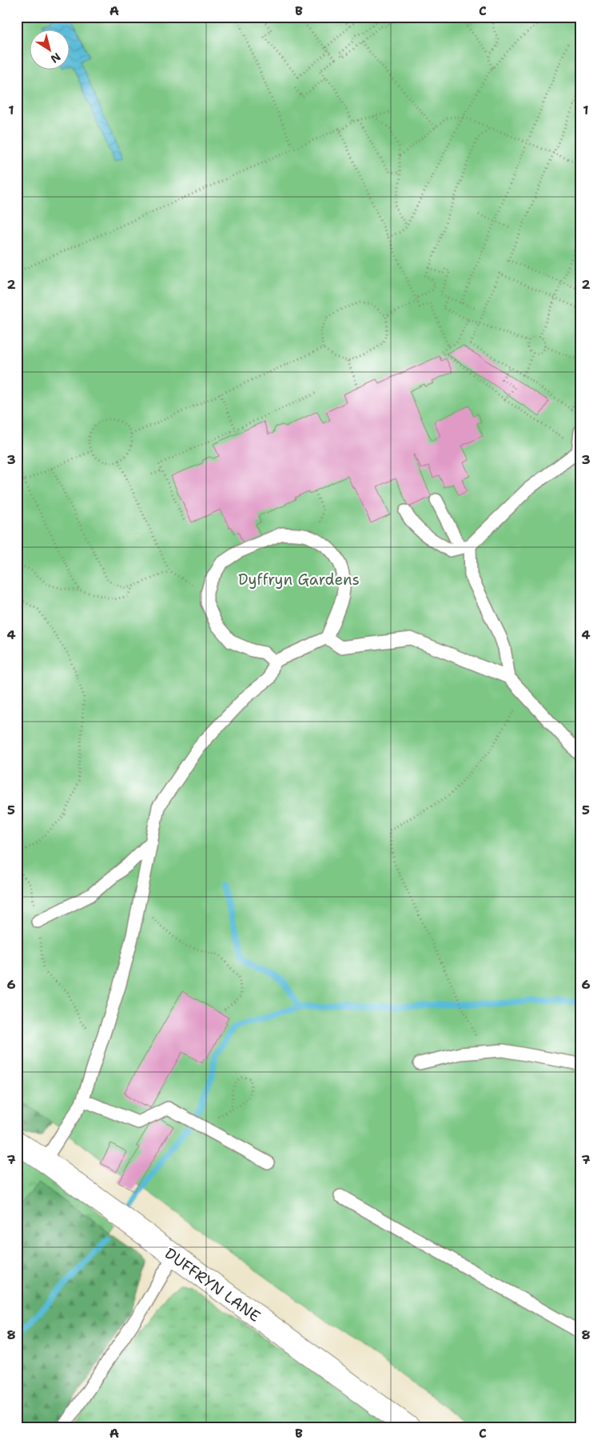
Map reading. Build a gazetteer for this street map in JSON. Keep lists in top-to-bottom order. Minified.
{"streets":{"street":["DUFFRYN LANE"]},"parks":["Dyffryn Gardens"],"north":"bottom right","grid":{"columns":["A","B","C"],"rows":["1","2","3","4","5","6","7","8"]}}
